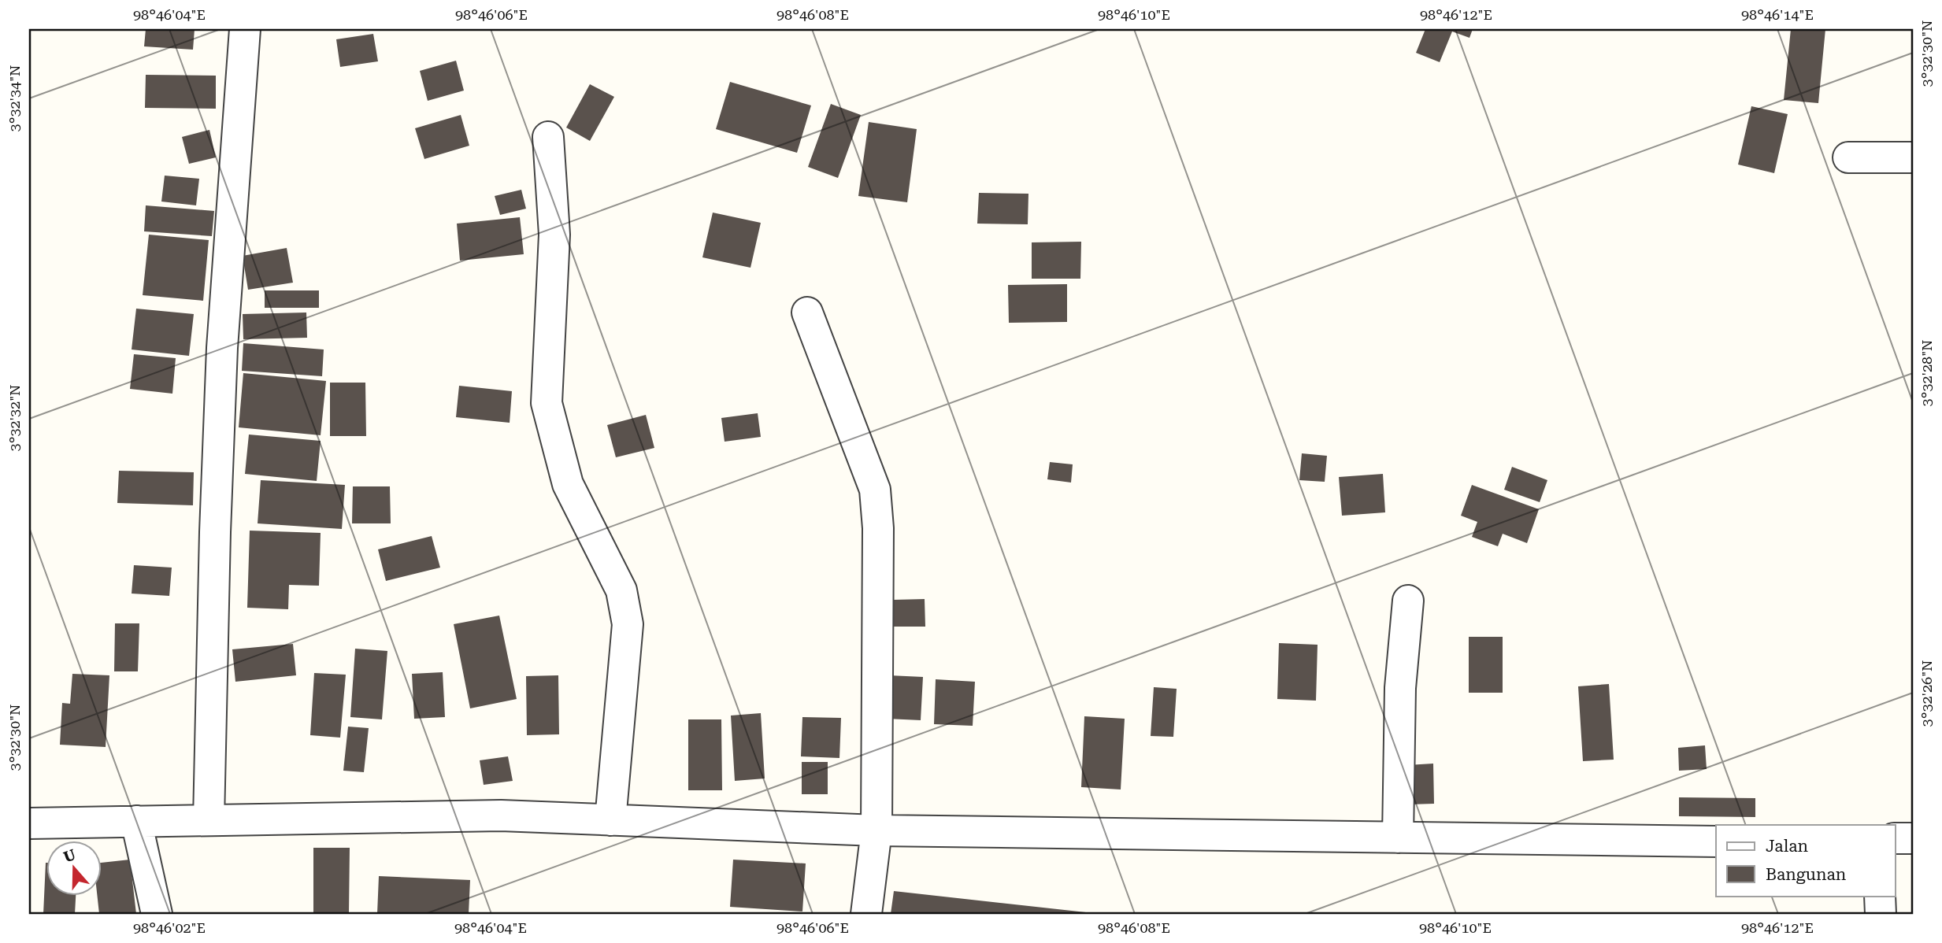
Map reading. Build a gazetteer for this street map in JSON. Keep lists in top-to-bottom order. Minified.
{"legend":["Jalan","Bangunan"],"north":"top","coordinates":["98°46'04\"E","98°46'06\"E","98°46'08\"E","98°46'10\"E","98°46'12\"E","98°46'14\"E","3°32'30\"N","3°32'34\"N","3°32'28\"N","3°32'32\"N","3°32'26\"N","98°46'02\"E"]}
